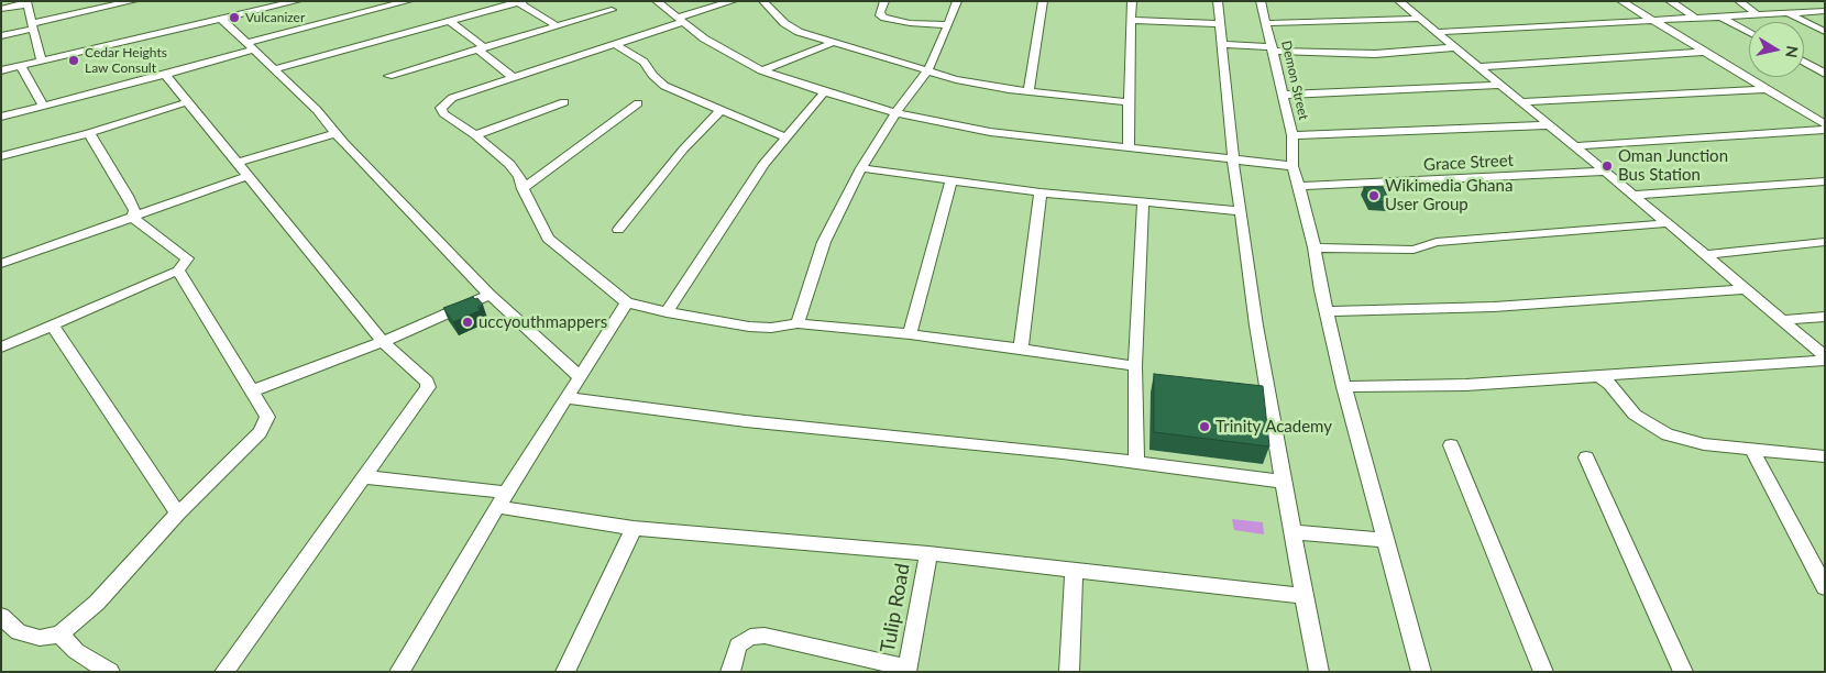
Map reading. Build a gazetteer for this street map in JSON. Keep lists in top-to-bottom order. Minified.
{"streets":{"street":["Demon Street","Grace Street","Tulip Road"]},"places":["Vulcanizer","Cedar Heights Law Consult","Oman Junction Bus Station","Wikimedia Ghana User Group","uccyouthmappers","Trinity Academy"],"north":"right"}
